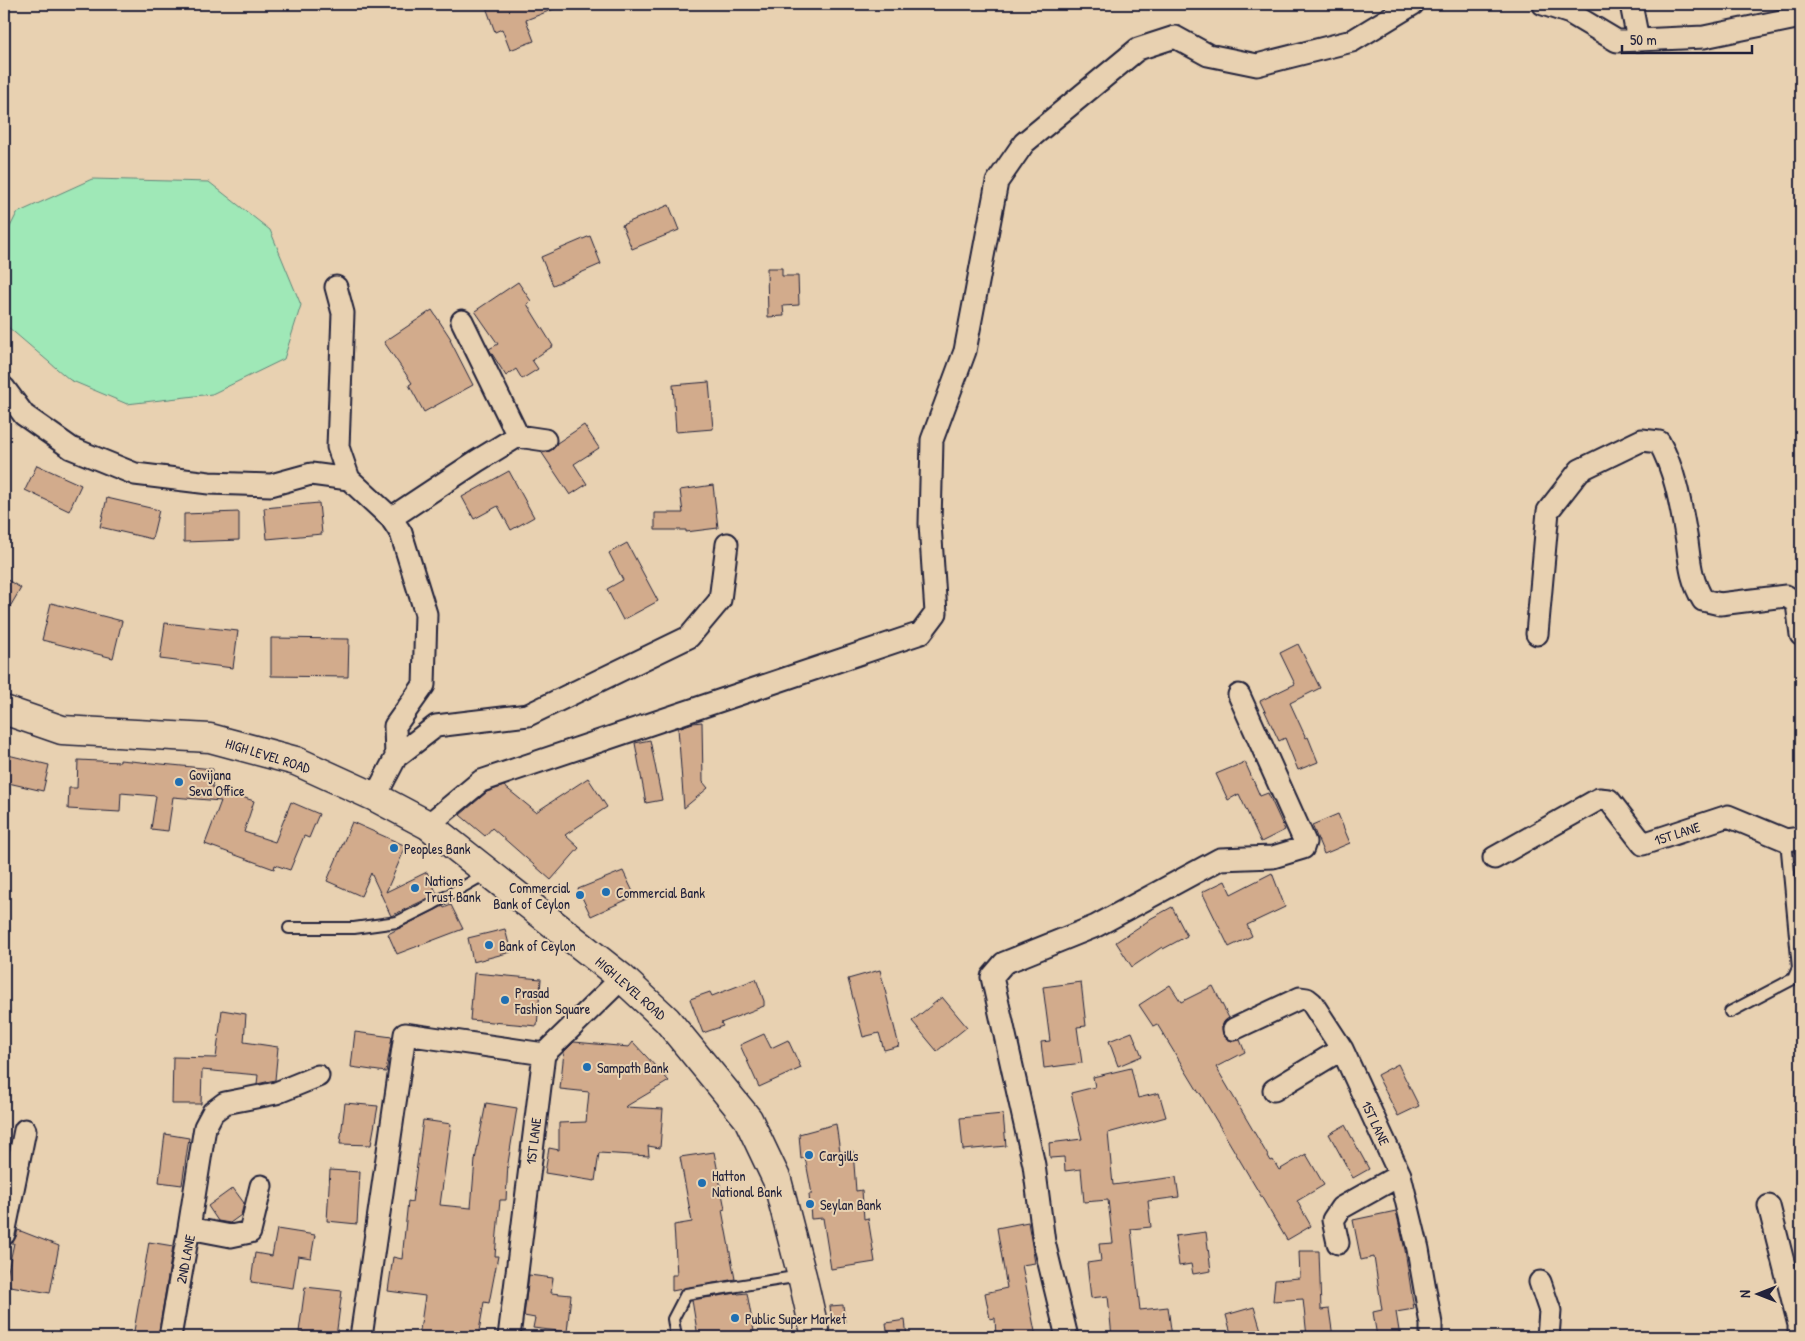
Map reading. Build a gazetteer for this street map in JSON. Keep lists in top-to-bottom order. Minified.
{"streets":{"highway":["HIGH LEVEL ROAD"],"street":["1ST LANE","2ND LANE"]},"places":["Govijana Seva Office","Peoples Bank","Nations Trust Bank","Commercial Bank","Commercial Bank of Ceylon","Bank of Ceylon","Prasad Fashion Square","Sampath Bank","Cargills","Hatton National Bank","Seylan Bank","Public Super Market"],"scale_bar":"50 m","north":"left"}
